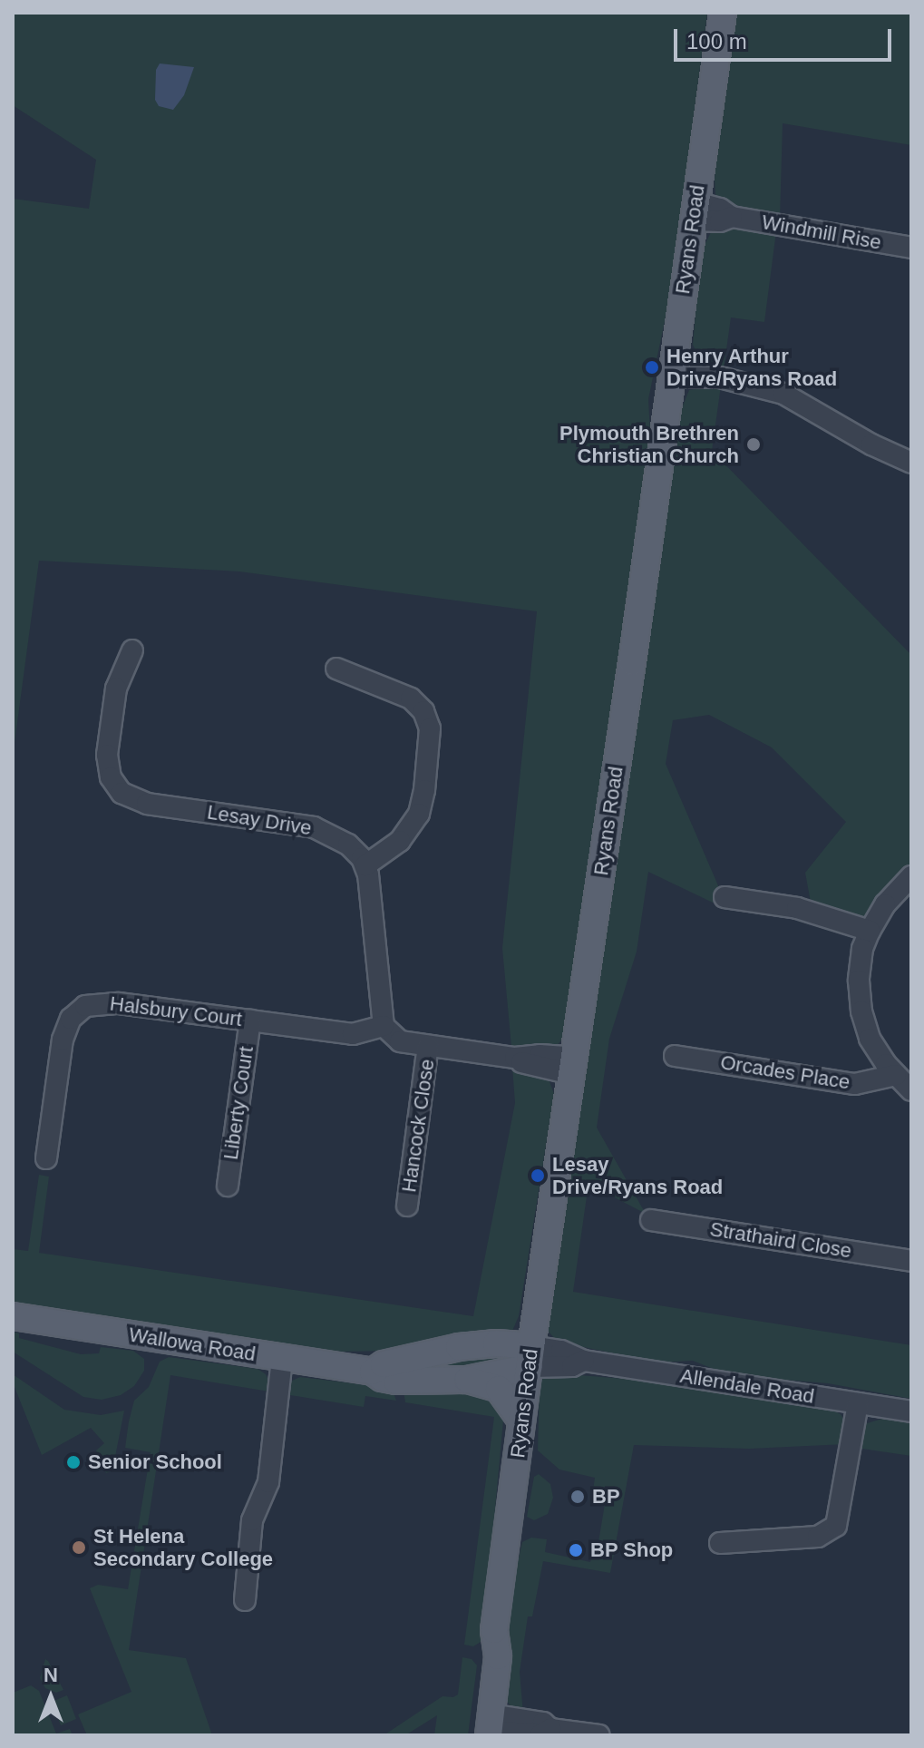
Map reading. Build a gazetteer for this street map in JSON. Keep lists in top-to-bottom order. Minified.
{"streets":{"main road":["Ryans Road","Wallowa Road"],"street":["Windmill Rise","Lesay Drive","Halsbury Court","Orcades Place","Liberty Court","Hancock Close","Strathaird Close","Allendale Road"]},"crossings":[["Windmill Rise","Ryans Road"],["Ryans Road","Wallowa Road"],["Ryans Road","Allendale Road"],["Halsbury Court","Liberty Court"],["Wallowa Road","Allendale Road"]],"places":["Henry Arthur Drive/Ryans Road","Plymouth Brethren Christian Church","Lesay Drive/Ryans Road","Senior School","BP","St Helena Secondary College","BP Shop"],"scale_bar":"100 m","north":"top"}
